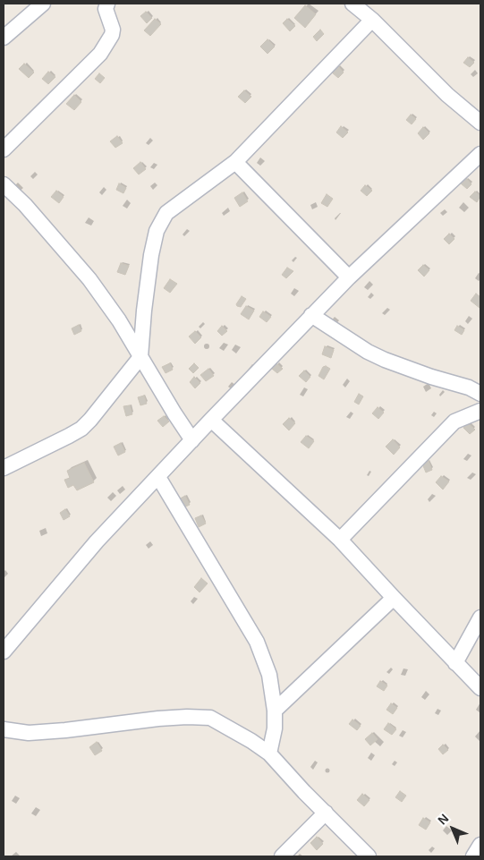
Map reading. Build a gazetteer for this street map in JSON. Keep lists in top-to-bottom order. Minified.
{"north":"top left"}
